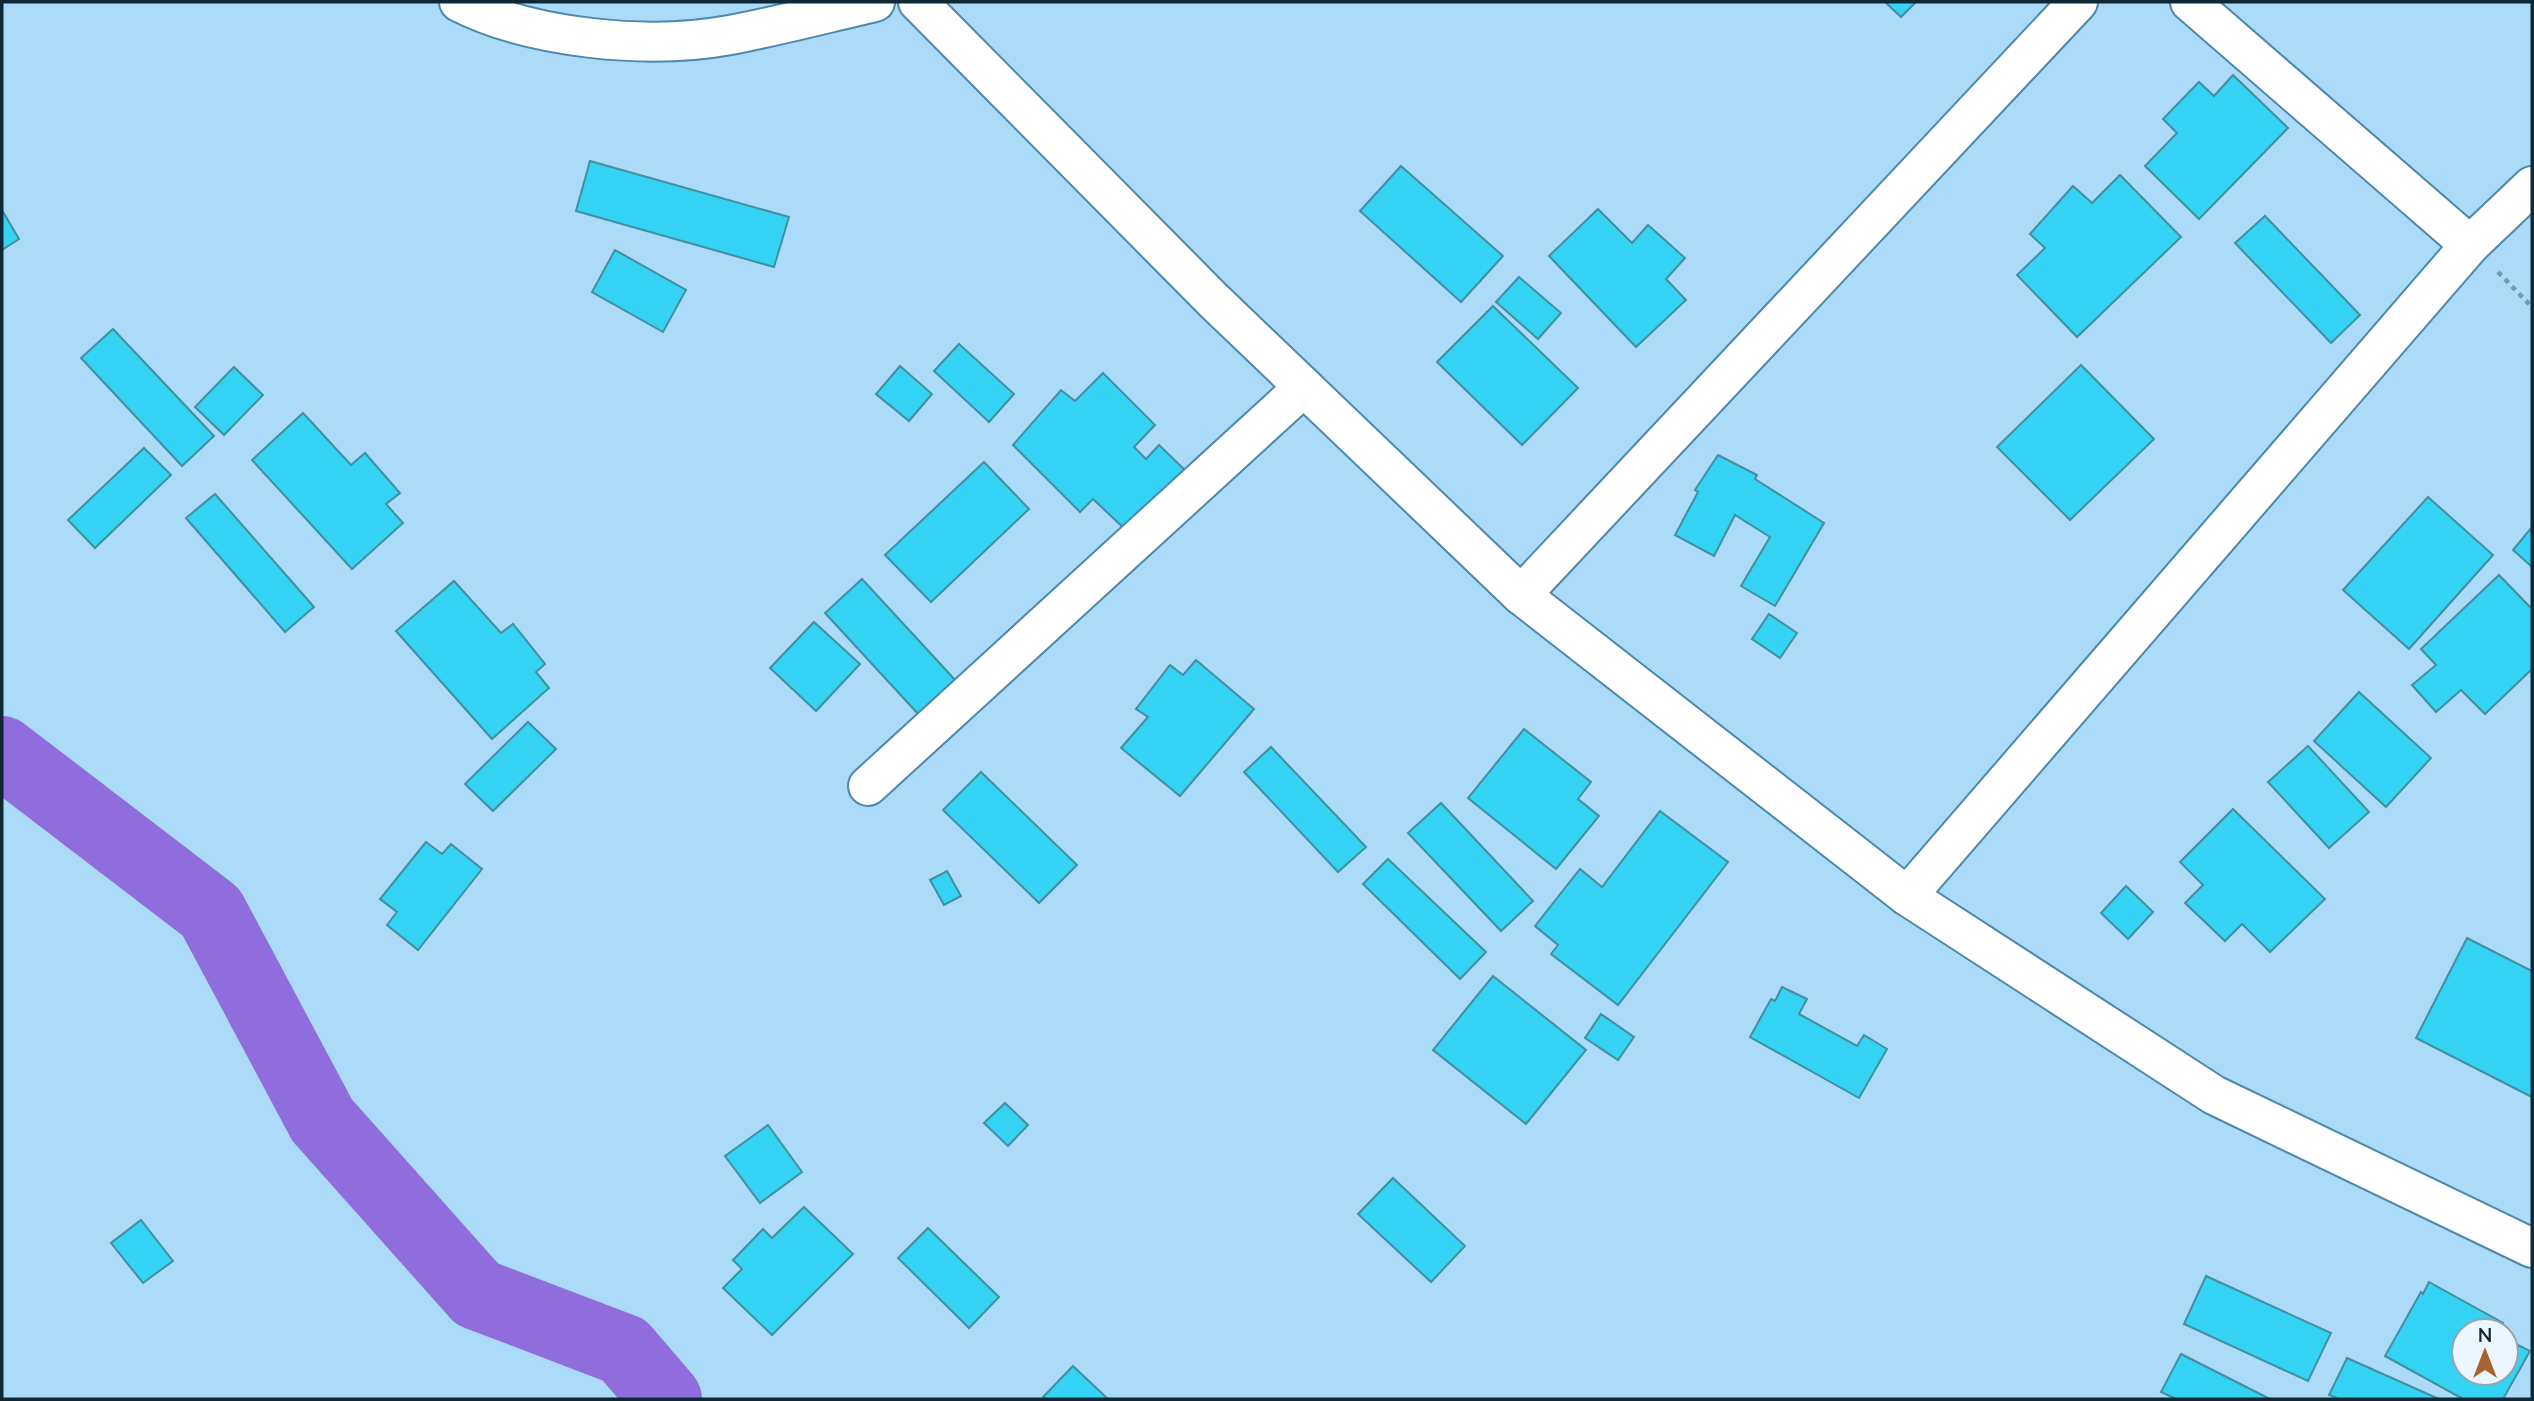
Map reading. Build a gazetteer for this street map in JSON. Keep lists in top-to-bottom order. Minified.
{"north":"top"}
